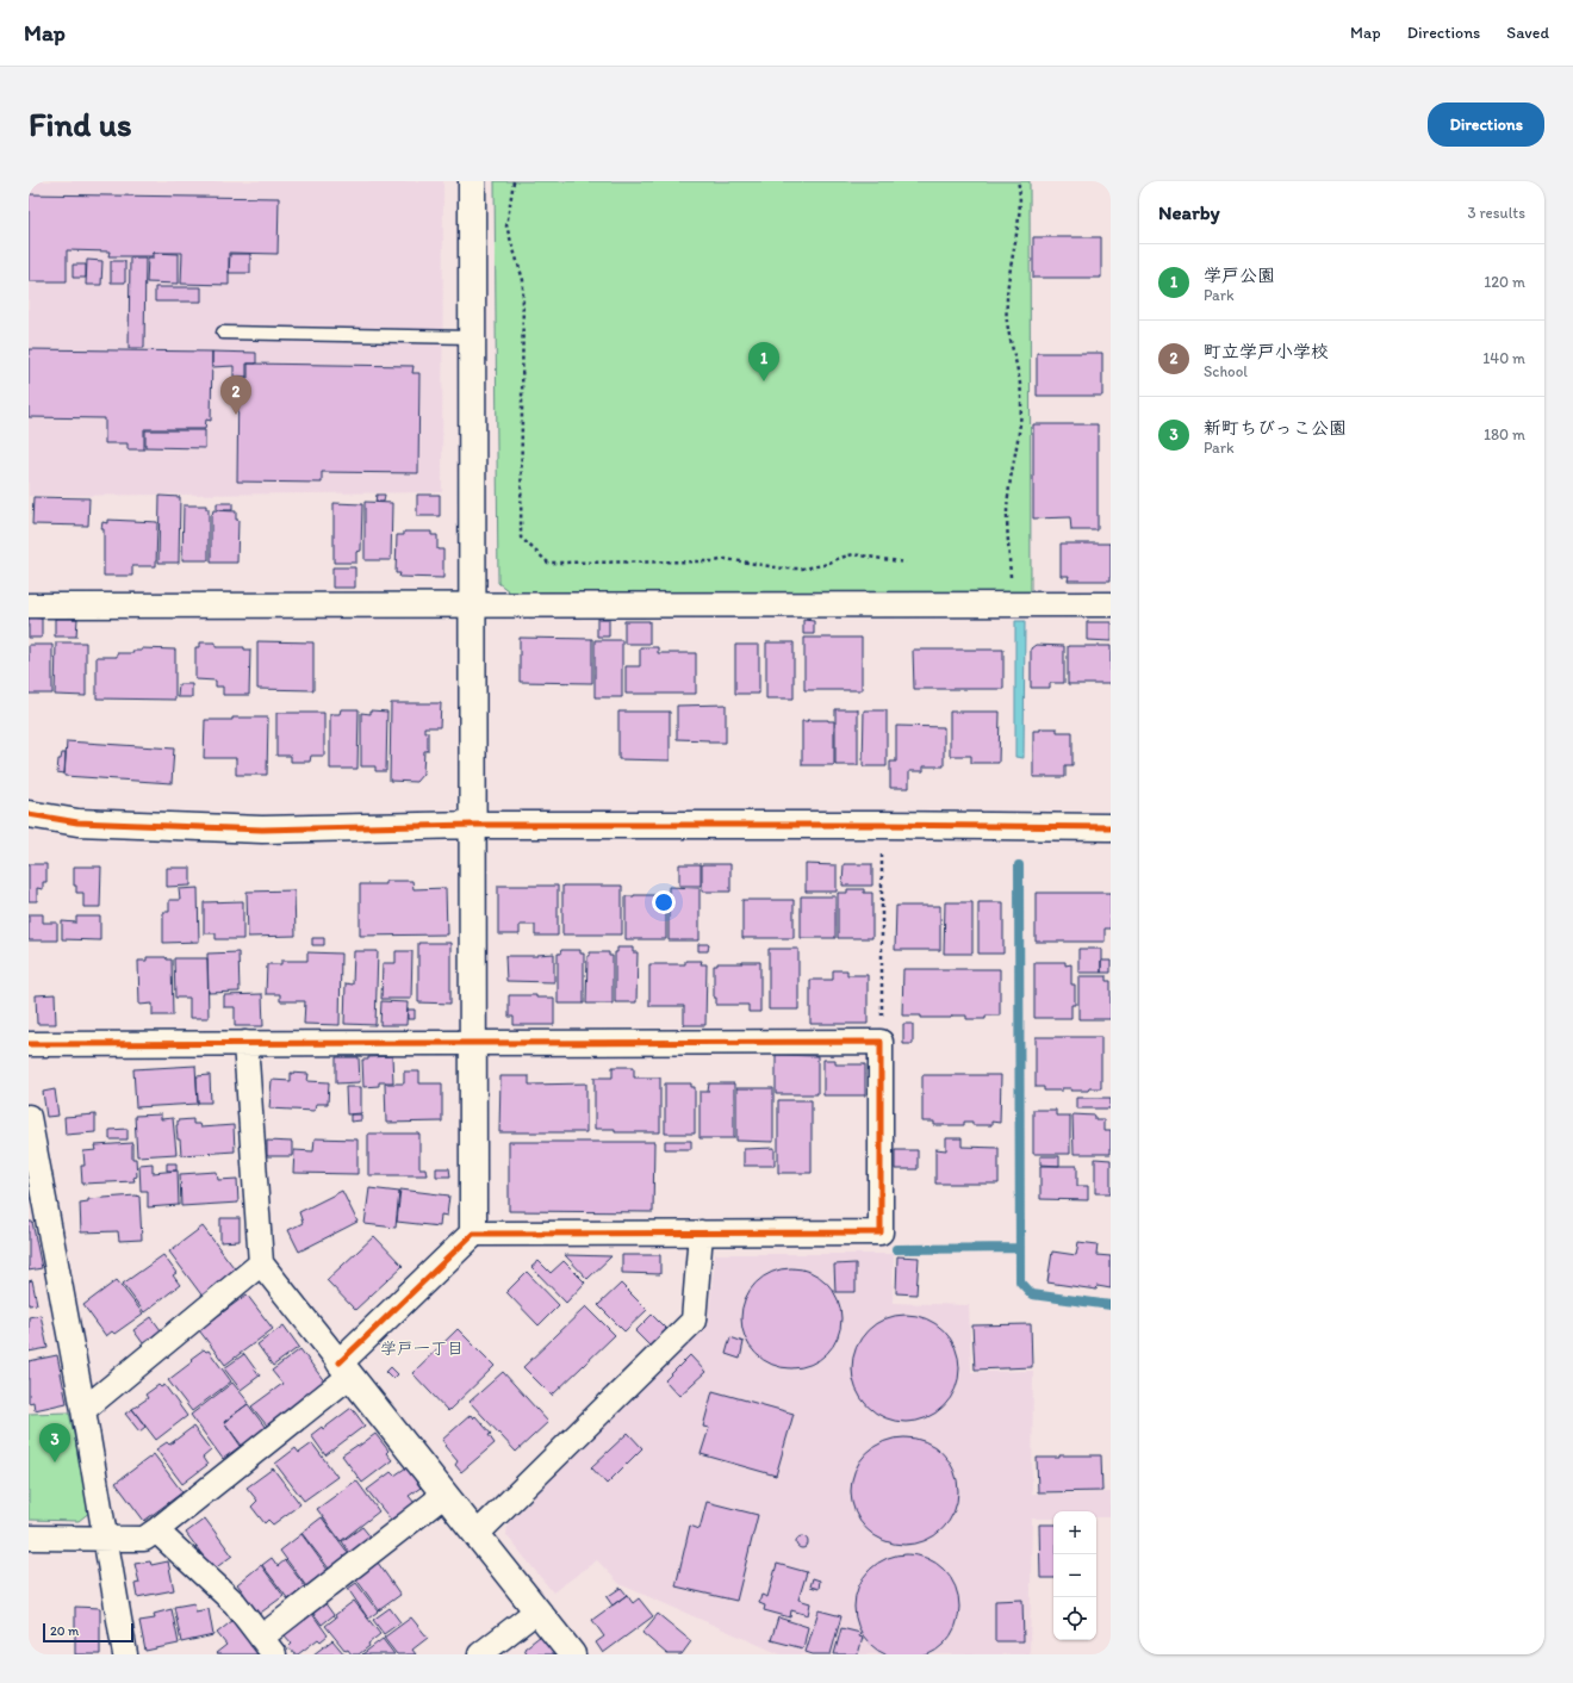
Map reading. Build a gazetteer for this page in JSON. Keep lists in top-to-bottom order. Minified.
{"districts":["学戸一丁目"],"scale_bar":"20 m","page":{"header":"Map","nav":["Map","Directions","Saved"],"buttons":"Directions","title":"Find us","heading":["Nearby","3 results"],"list":[{"mark":"1","name":"学戸公園","note":"Park","value":"120 m"},{"mark":"2","name":"町立学戸小学校","note":"School","value":"140 m"},{"mark":"3","name":"新町ちびっこ公園","note":"Park","value":"180 m"}],"pins":["1","2","3"],"map_buttons":["+","−"],"scale":"20 m"}}
